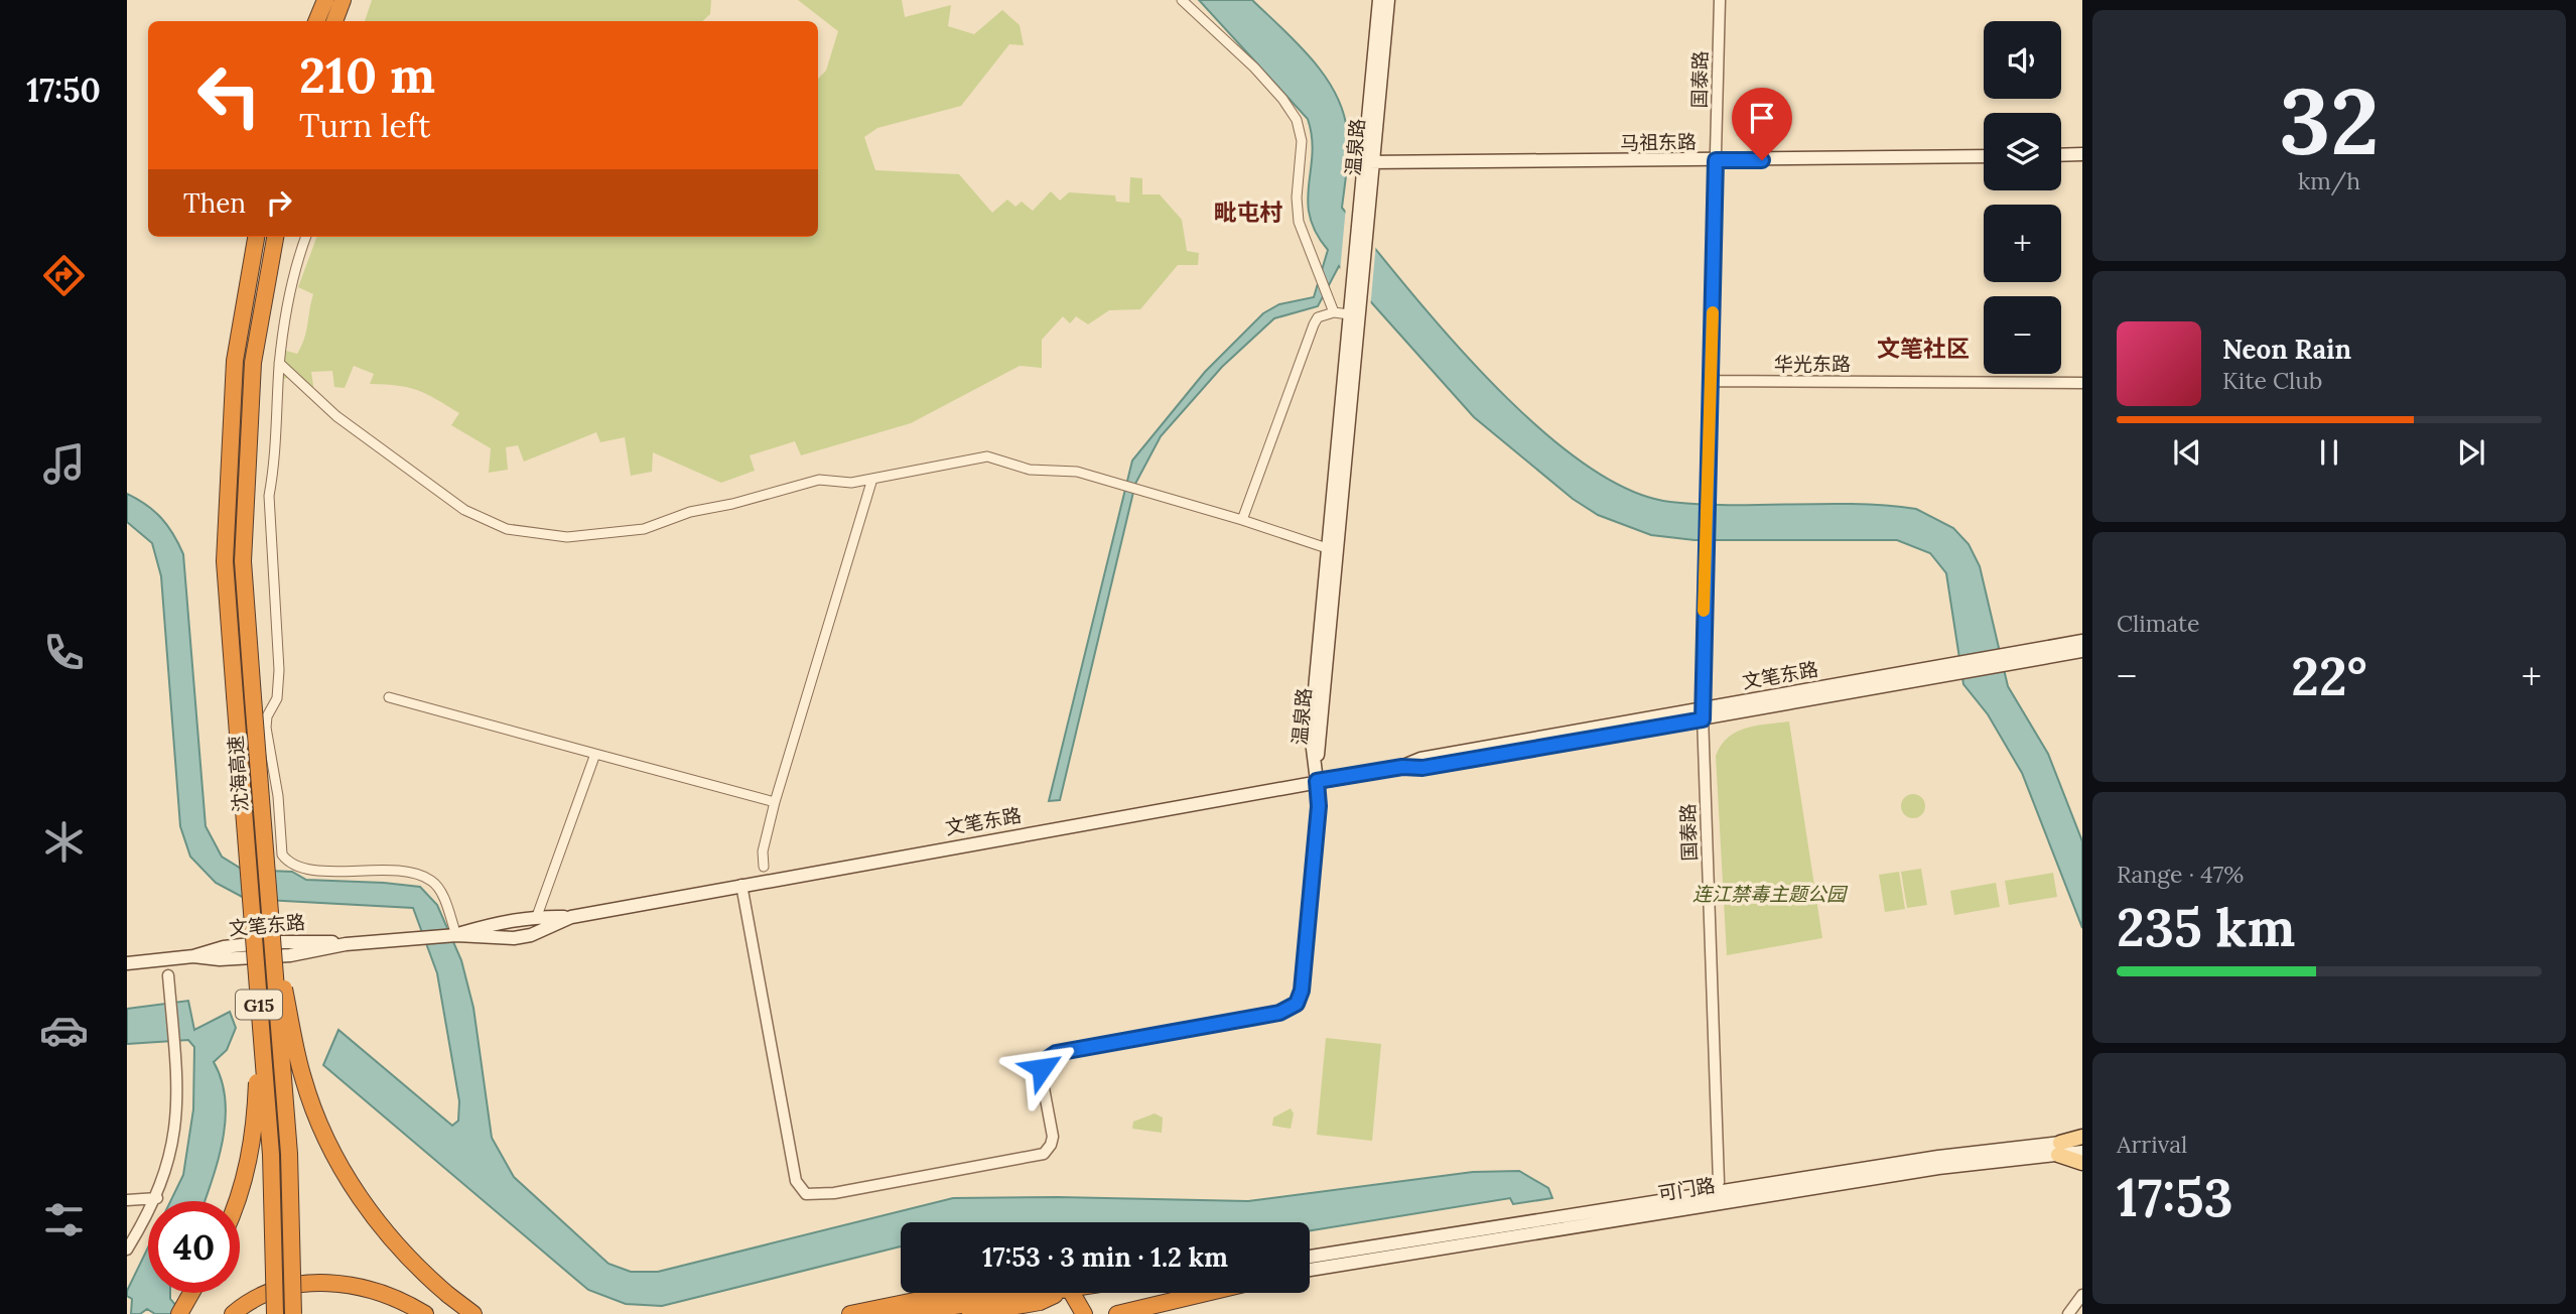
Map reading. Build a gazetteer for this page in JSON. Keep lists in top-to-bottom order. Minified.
{"streets":{"highway":["沈海高速","G15"],"main road":["马祖东路","温泉路","文笔东路","可门路"],"street":["国泰路","华光东路"]},"crossings":[["国泰路","马祖东路"],["国泰路","华光东路"],["国泰路","文笔东路"],["马祖东路","温泉路"],["温泉路","文笔东路"]],"districts":["毗屯村","文笔社区"],"parks":["连江禁毒主题公园"],"page":{"tabs":"17:50","tile":[["32","km/h"],"Climate",["Range · 47%","235 km"],["Arrival","17:53"]],"map_buttons":["+","−"],"turn":["210 m","Turn left"],"then":"Then","song":["Neon Rain","Kite Club"],"heat":["−","22°","+"],"limit":"40","trip":"17:53 · 3 min · 1.2 km"}}
